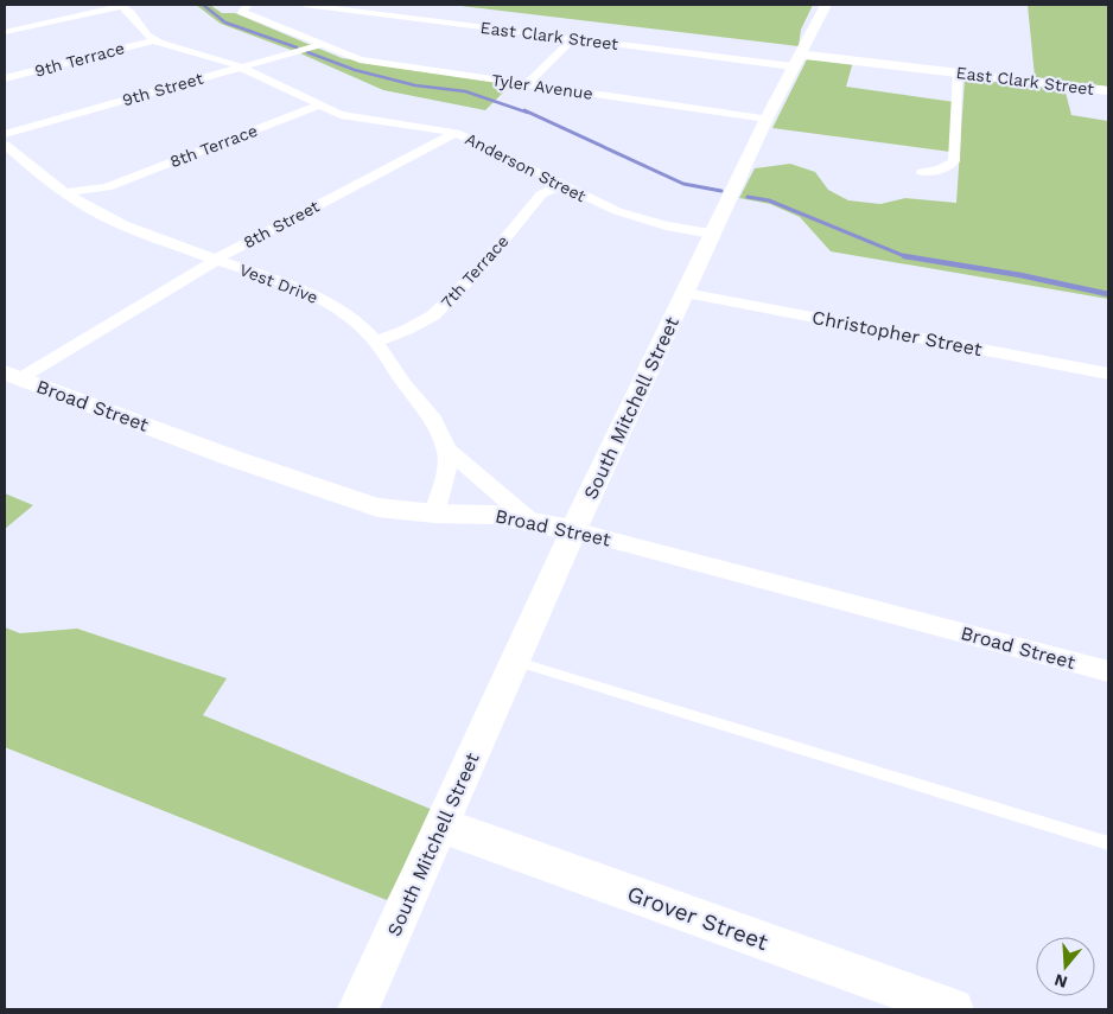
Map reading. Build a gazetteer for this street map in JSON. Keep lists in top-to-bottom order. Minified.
{"streets":{"street":["East Clark Street","9th Terrace","Tyler Avenue","9th Street","8th Terrace","Anderson Street","8th Street","7th Terrace","Vest Drive","Christopher Street","Broad Street","South Mitchell Street","Grover Street"]},"crossings":[["East Clark Street","South Mitchell Street"],["9th Terrace","Anderson Street"],["Tyler Avenue","9th Street"],["Tyler Avenue","South Mitchell Street"],["9th Street","Anderson Street"],["8th Terrace","Anderson Street"],["8th Terrace","Vest Drive"],["Anderson Street","8th Street"],["Anderson Street","7th Terrace"],["Anderson Street","South Mitchell Street"],["8th Street","Vest Drive"],["8th Street","Broad Street"],["7th Terrace","Vest Drive"],["Vest Drive","Broad Street"],["Christopher Street","South Mitchell Street"],["Broad Street","South Mitchell Street"],["South Mitchell Street","Grover Street"]],"north":"bottom"}
